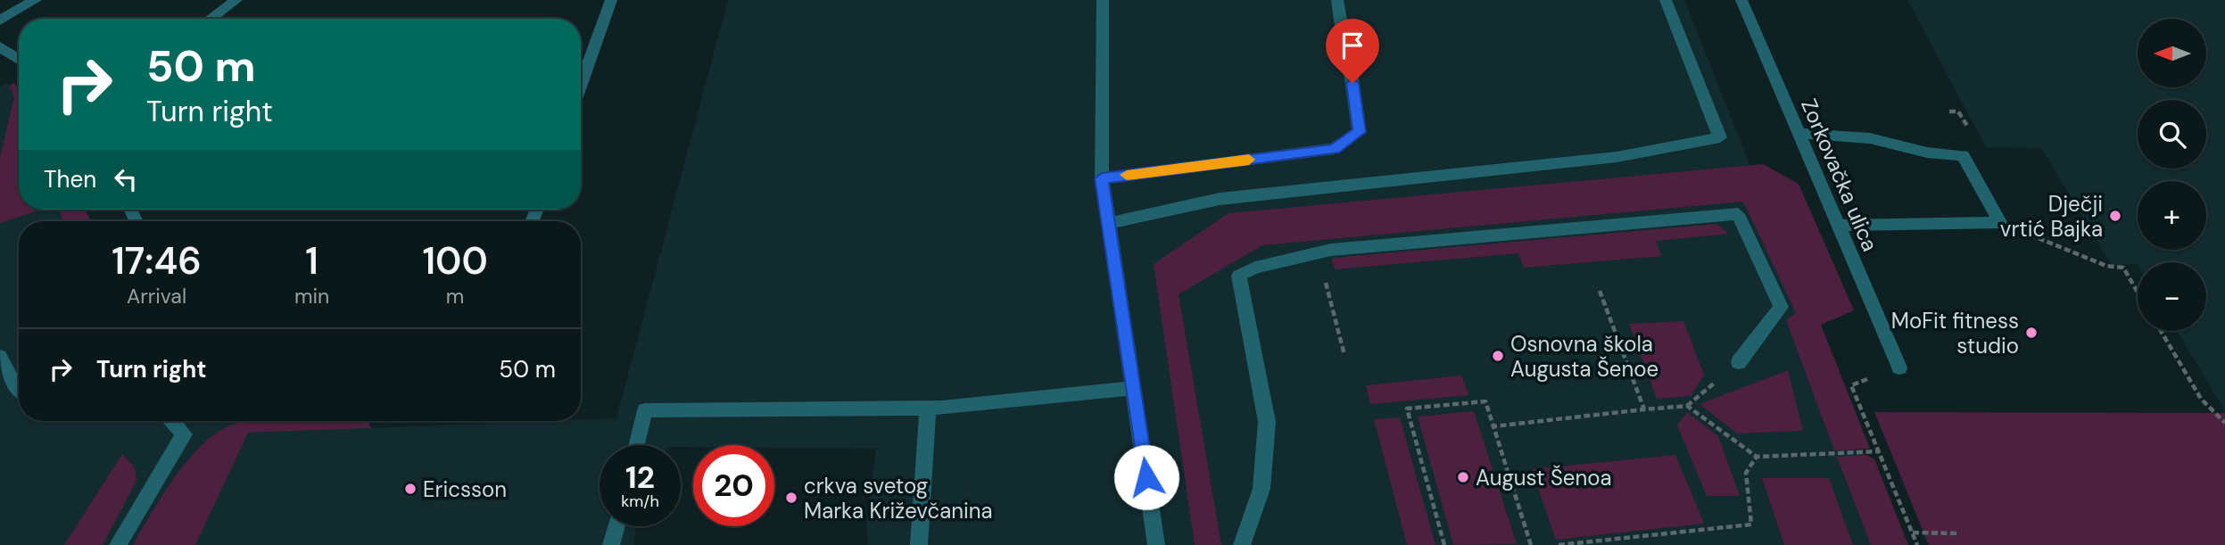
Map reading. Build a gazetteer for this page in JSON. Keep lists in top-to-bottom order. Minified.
{"streets":{"street":["Zorkovačka ulica"]},"places":["Dječji vrtić Bajka","MoFit fitness studio","Osnovna škola Augusta Šenoe","August Šenoa","Ericsson","crkva svetog Marka Križevčanina"],"north":"left","page":{"map_buttons":["+","−"],"turn":["50 m","Turn right"],"then":"Then","eta":["17:46","Arrival","1","min","100","m"],"list":[{"name":"Turn right","value":"50 m"}],"speed":"12 km/h","limit":"20"}}
